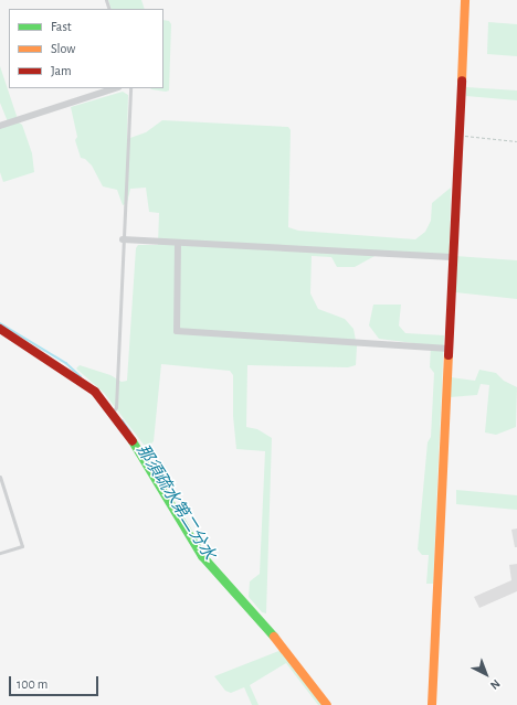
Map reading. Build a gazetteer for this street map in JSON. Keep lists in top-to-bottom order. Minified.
{"water":["那須疏水第二分水"],"legend":["Fast","Slow","Jam"],"scale_bar":"100 m","north":"bottom right"}
